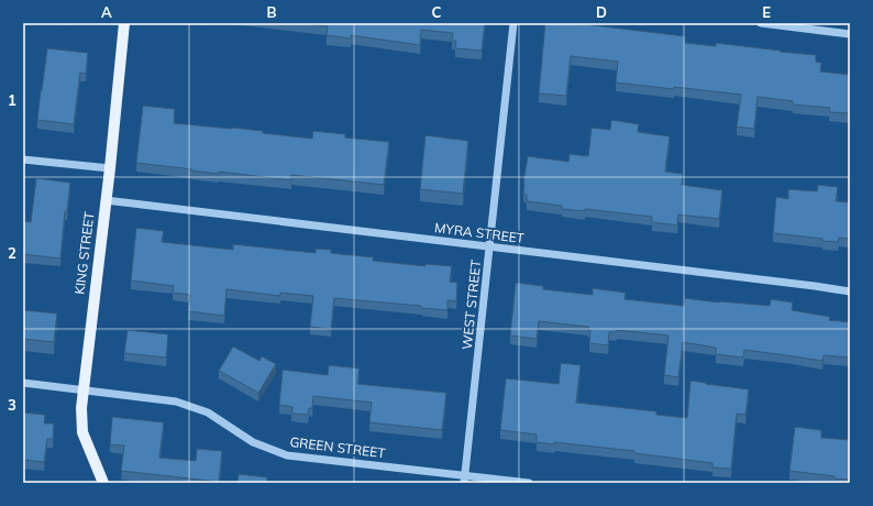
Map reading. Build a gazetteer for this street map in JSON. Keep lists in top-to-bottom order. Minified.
{"streets":{"main road":["KING STREET"],"street":["MYRA STREET","WEST STREET","GREEN STREET"]},"crossings":[["MYRA STREET","KING STREET"],["MYRA STREET","WEST STREET"],["KING STREET","GREEN STREET"],["WEST STREET","GREEN STREET"]],"grid":{"columns":["A","B","C","D","E"],"rows":["1","2","3"]}}
